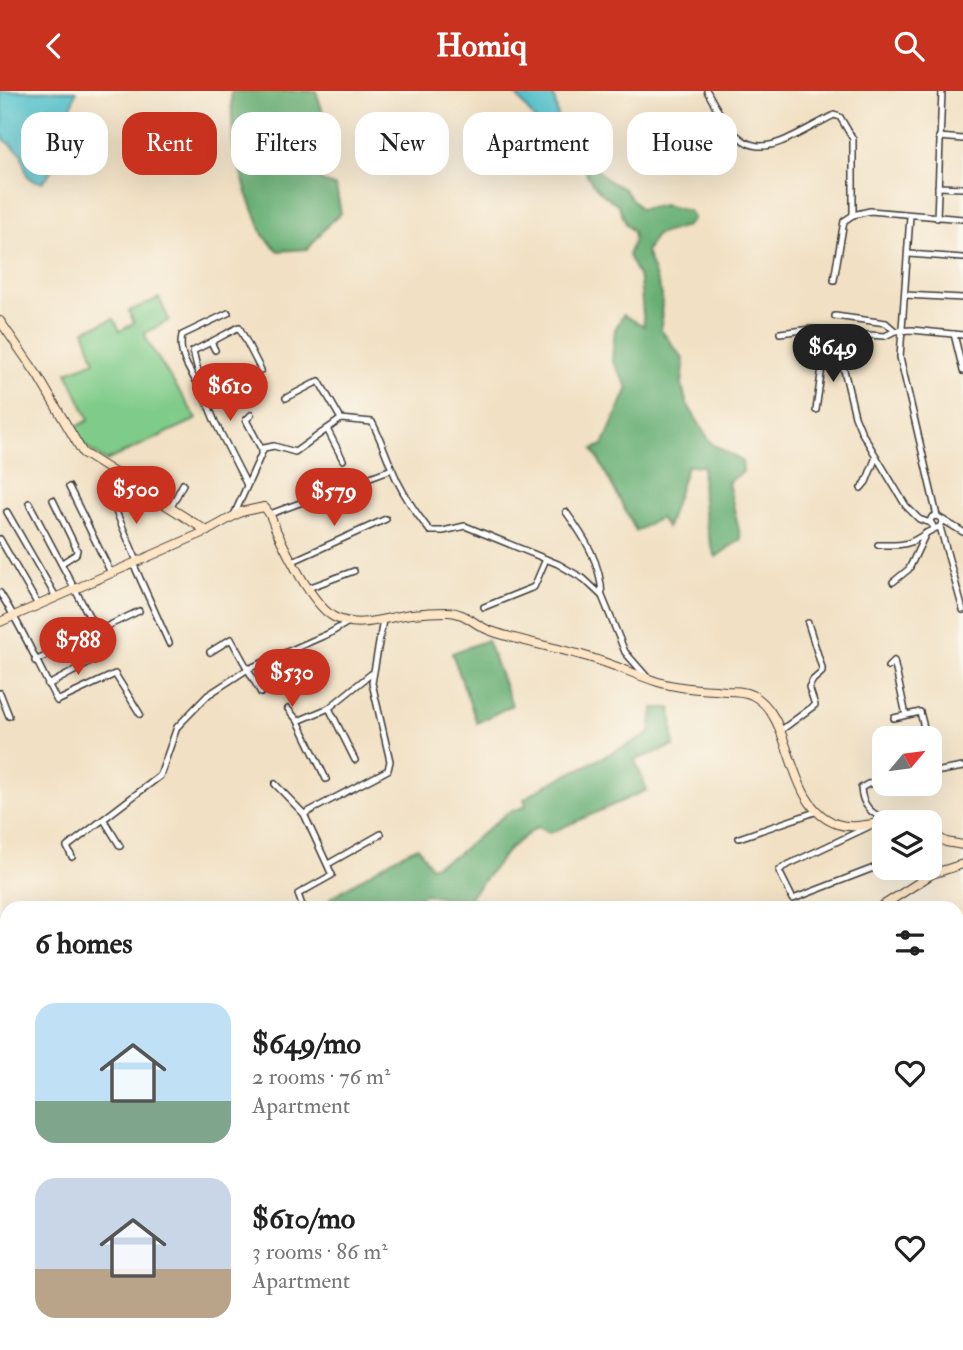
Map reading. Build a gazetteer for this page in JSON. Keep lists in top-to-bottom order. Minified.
{"north":"top right","page":{"header":"Homiq","chip":["Buy","Rent","Filters","New","Apartment","House"],"price":["$649","$610","$500","$579","$788","$530"],"heading":"6 homes","list":[{"name":"$649/mo","note":"2 rooms · 76 m² · Apartment"},{"name":"$610/mo","note":"3 rooms · 86 m² · Apartment"}]}}
